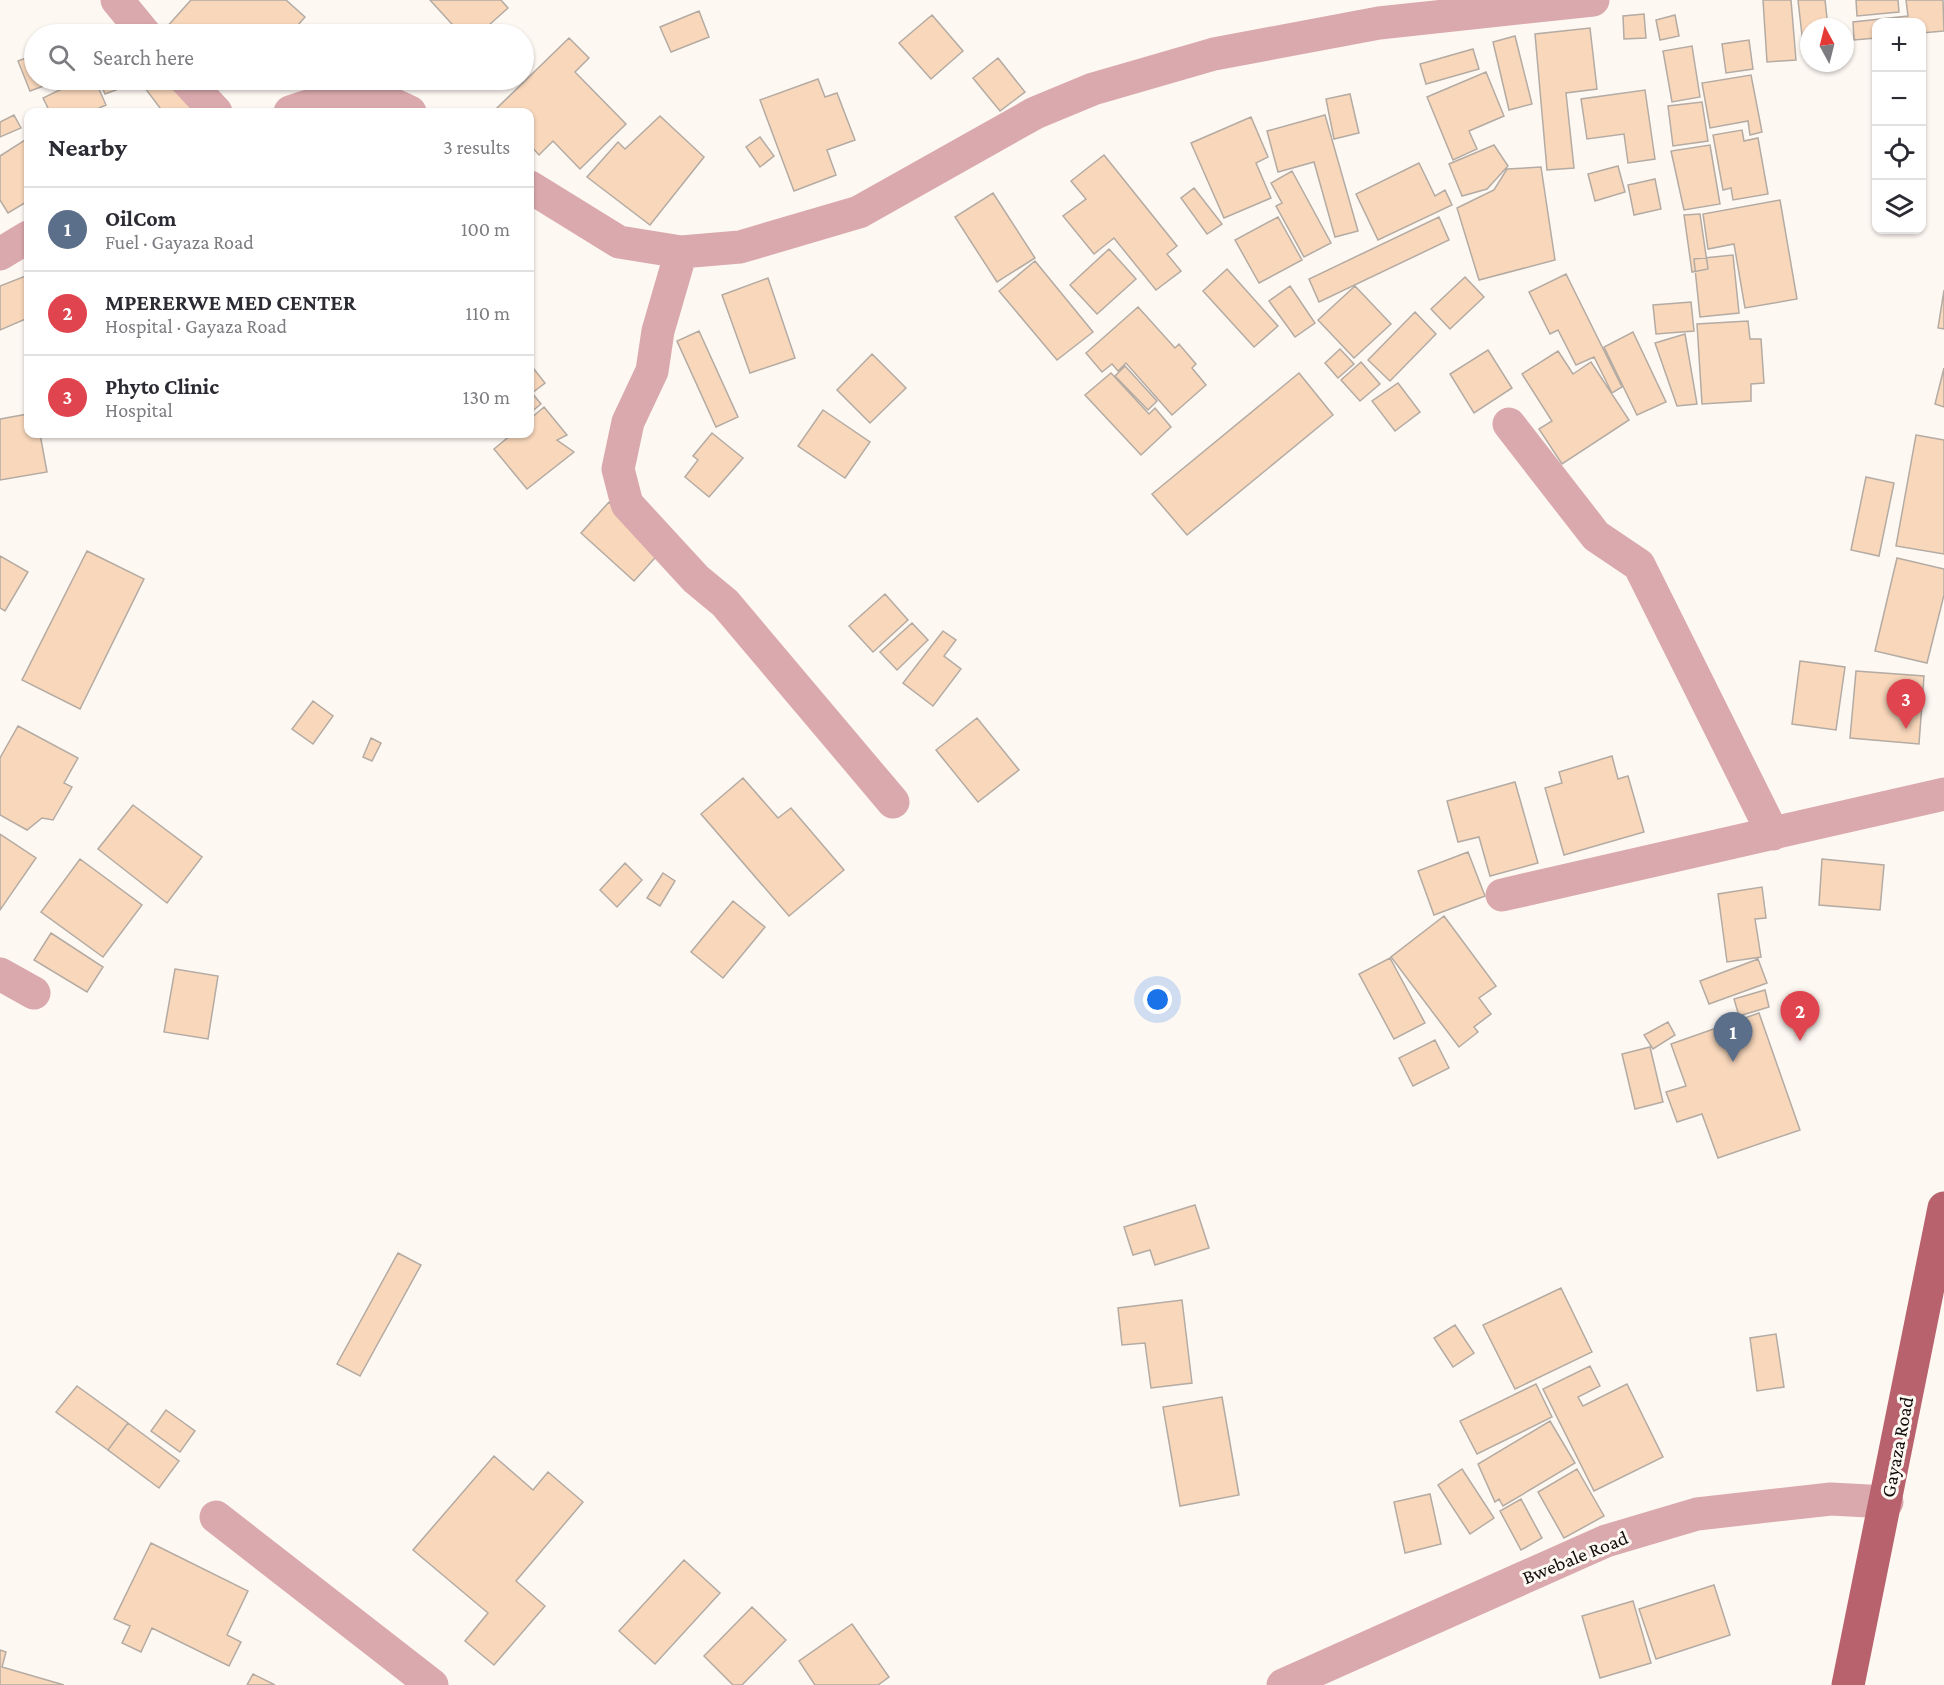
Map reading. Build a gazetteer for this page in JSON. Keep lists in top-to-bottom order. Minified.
{"streets":{"main road":["Gayaza Road"],"street":["Bwebale Road"]},"crossings":[["Gayaza Road","Bwebale Road"]],"north":"top","page":{"map_buttons":["+","−"],"search":"Search here","heading":["Nearby","3 results"],"list":[{"mark":"1","name":"OilCom","note":"Fuel · Gayaza Road","value":"100 m"},{"mark":"2","name":"MPERERWE MED CENTER","note":"Hospital · Gayaza Road","value":"110 m"},{"mark":"3","name":"Phyto Clinic","note":"Hospital","value":"130 m"}],"pins":["3","2","1"]}}
